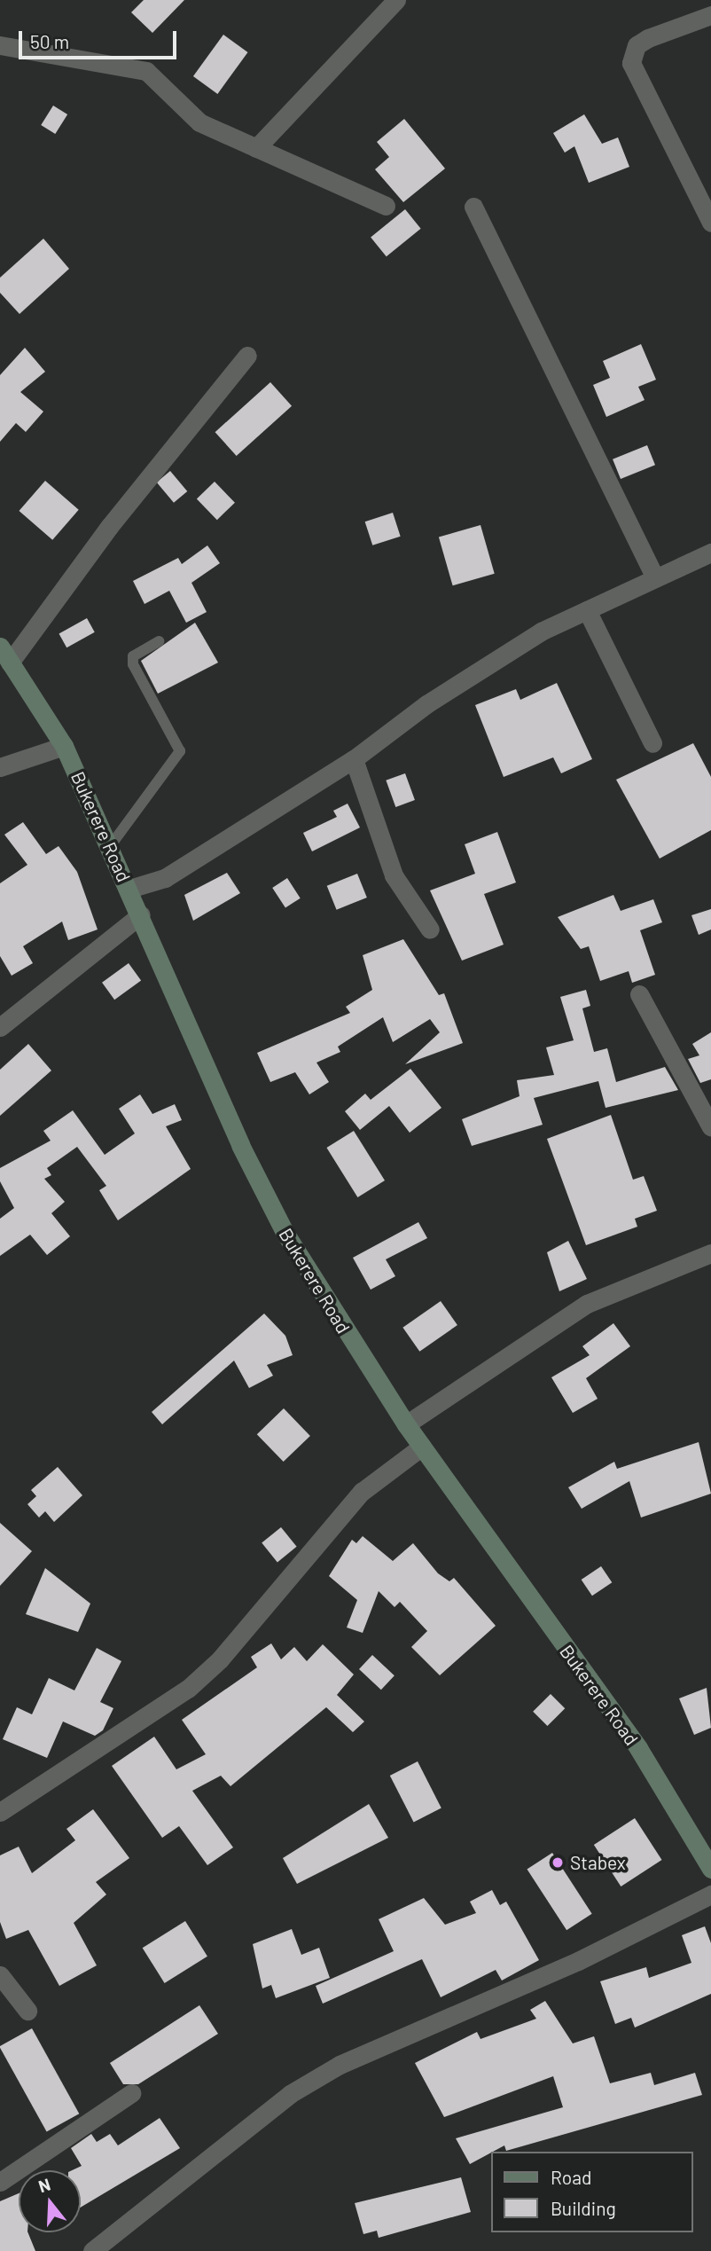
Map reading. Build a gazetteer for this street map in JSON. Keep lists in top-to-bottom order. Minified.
{"streets":{"main road":["Bukerere Road"]},"places":["Stabex"],"legend":["Road","Building"],"scale_bar":"50 m","north":"top"}
